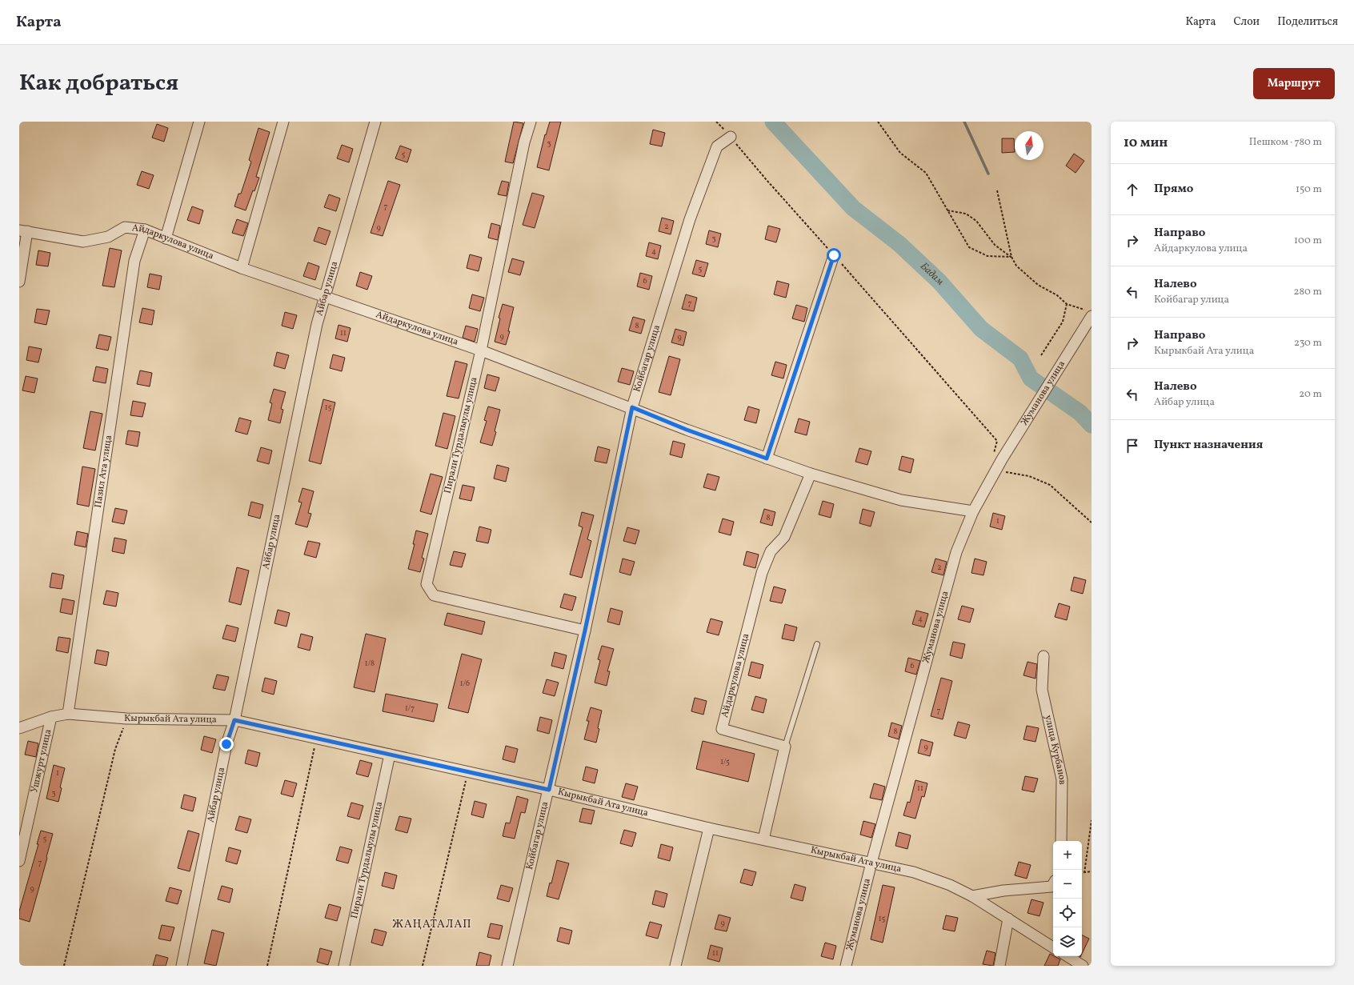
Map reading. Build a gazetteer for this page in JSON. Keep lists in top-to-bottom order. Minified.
{"streets":{"street":["Айдаркулова улица","Айбар улица","Койбагар улица","Жуманова улица","Пирали Турдалыулы улица","Пазил Ата улица","Кырыкбай Ата улица","улица Курбанов","Ушжурт улица"]},"crossings":[["Айдаркулова улица","Айбар улица"],["Айдаркулова улица","Койбагар улица"],["Айдаркулова улица","Жуманова улица"],["Айдаркулова улица","Пирали Турдалыулы улица"],["Айдаркулова улица","Пазил Ата улица"],["Айбар улица","Кырыкбай Ата улица"],["Койбагар улица","Пирали Турдалыулы улица"],["Койбагар улица","Кырыкбай Ата улица"],["Жуманова улица","Кырыкбай Ата улица"],["Пирали Турдалыулы улица","Кырыкбай Ата улица"],["Пазил Ата улица","Кырыкбай Ата улица"],["Кырыкбай Ата улица","Ушжурт улица"]],"districts":["ЖАҢАТАЛАП"],"water":["Бадам"],"house_numbers":["3","5","7","2","9","3","4","5","6","7","8","11","9","9","15","8","1","2","4","1/8","6","1/6","1/7","7","8","9","1/5","1","11","3","5","7","9","15","9","11"],"north":"top","page":{"header":"Карта","nav":["Карта","Слои","Поделиться"],"title":"Как добраться","buttons":"Маршрут","heading":["10 мин","Пешком · 780 m"],"list":[["Прямо","150 m"],["Направо","Айдаркулова улица","100 m"],["Налево","Койбагар улица","280 m"],["Направо","Кырыкбай Ата улица","230 m"],["Налево","Айбар улица","20 m"],"Пункт назначения"],"map_buttons":["+","−"]}}
